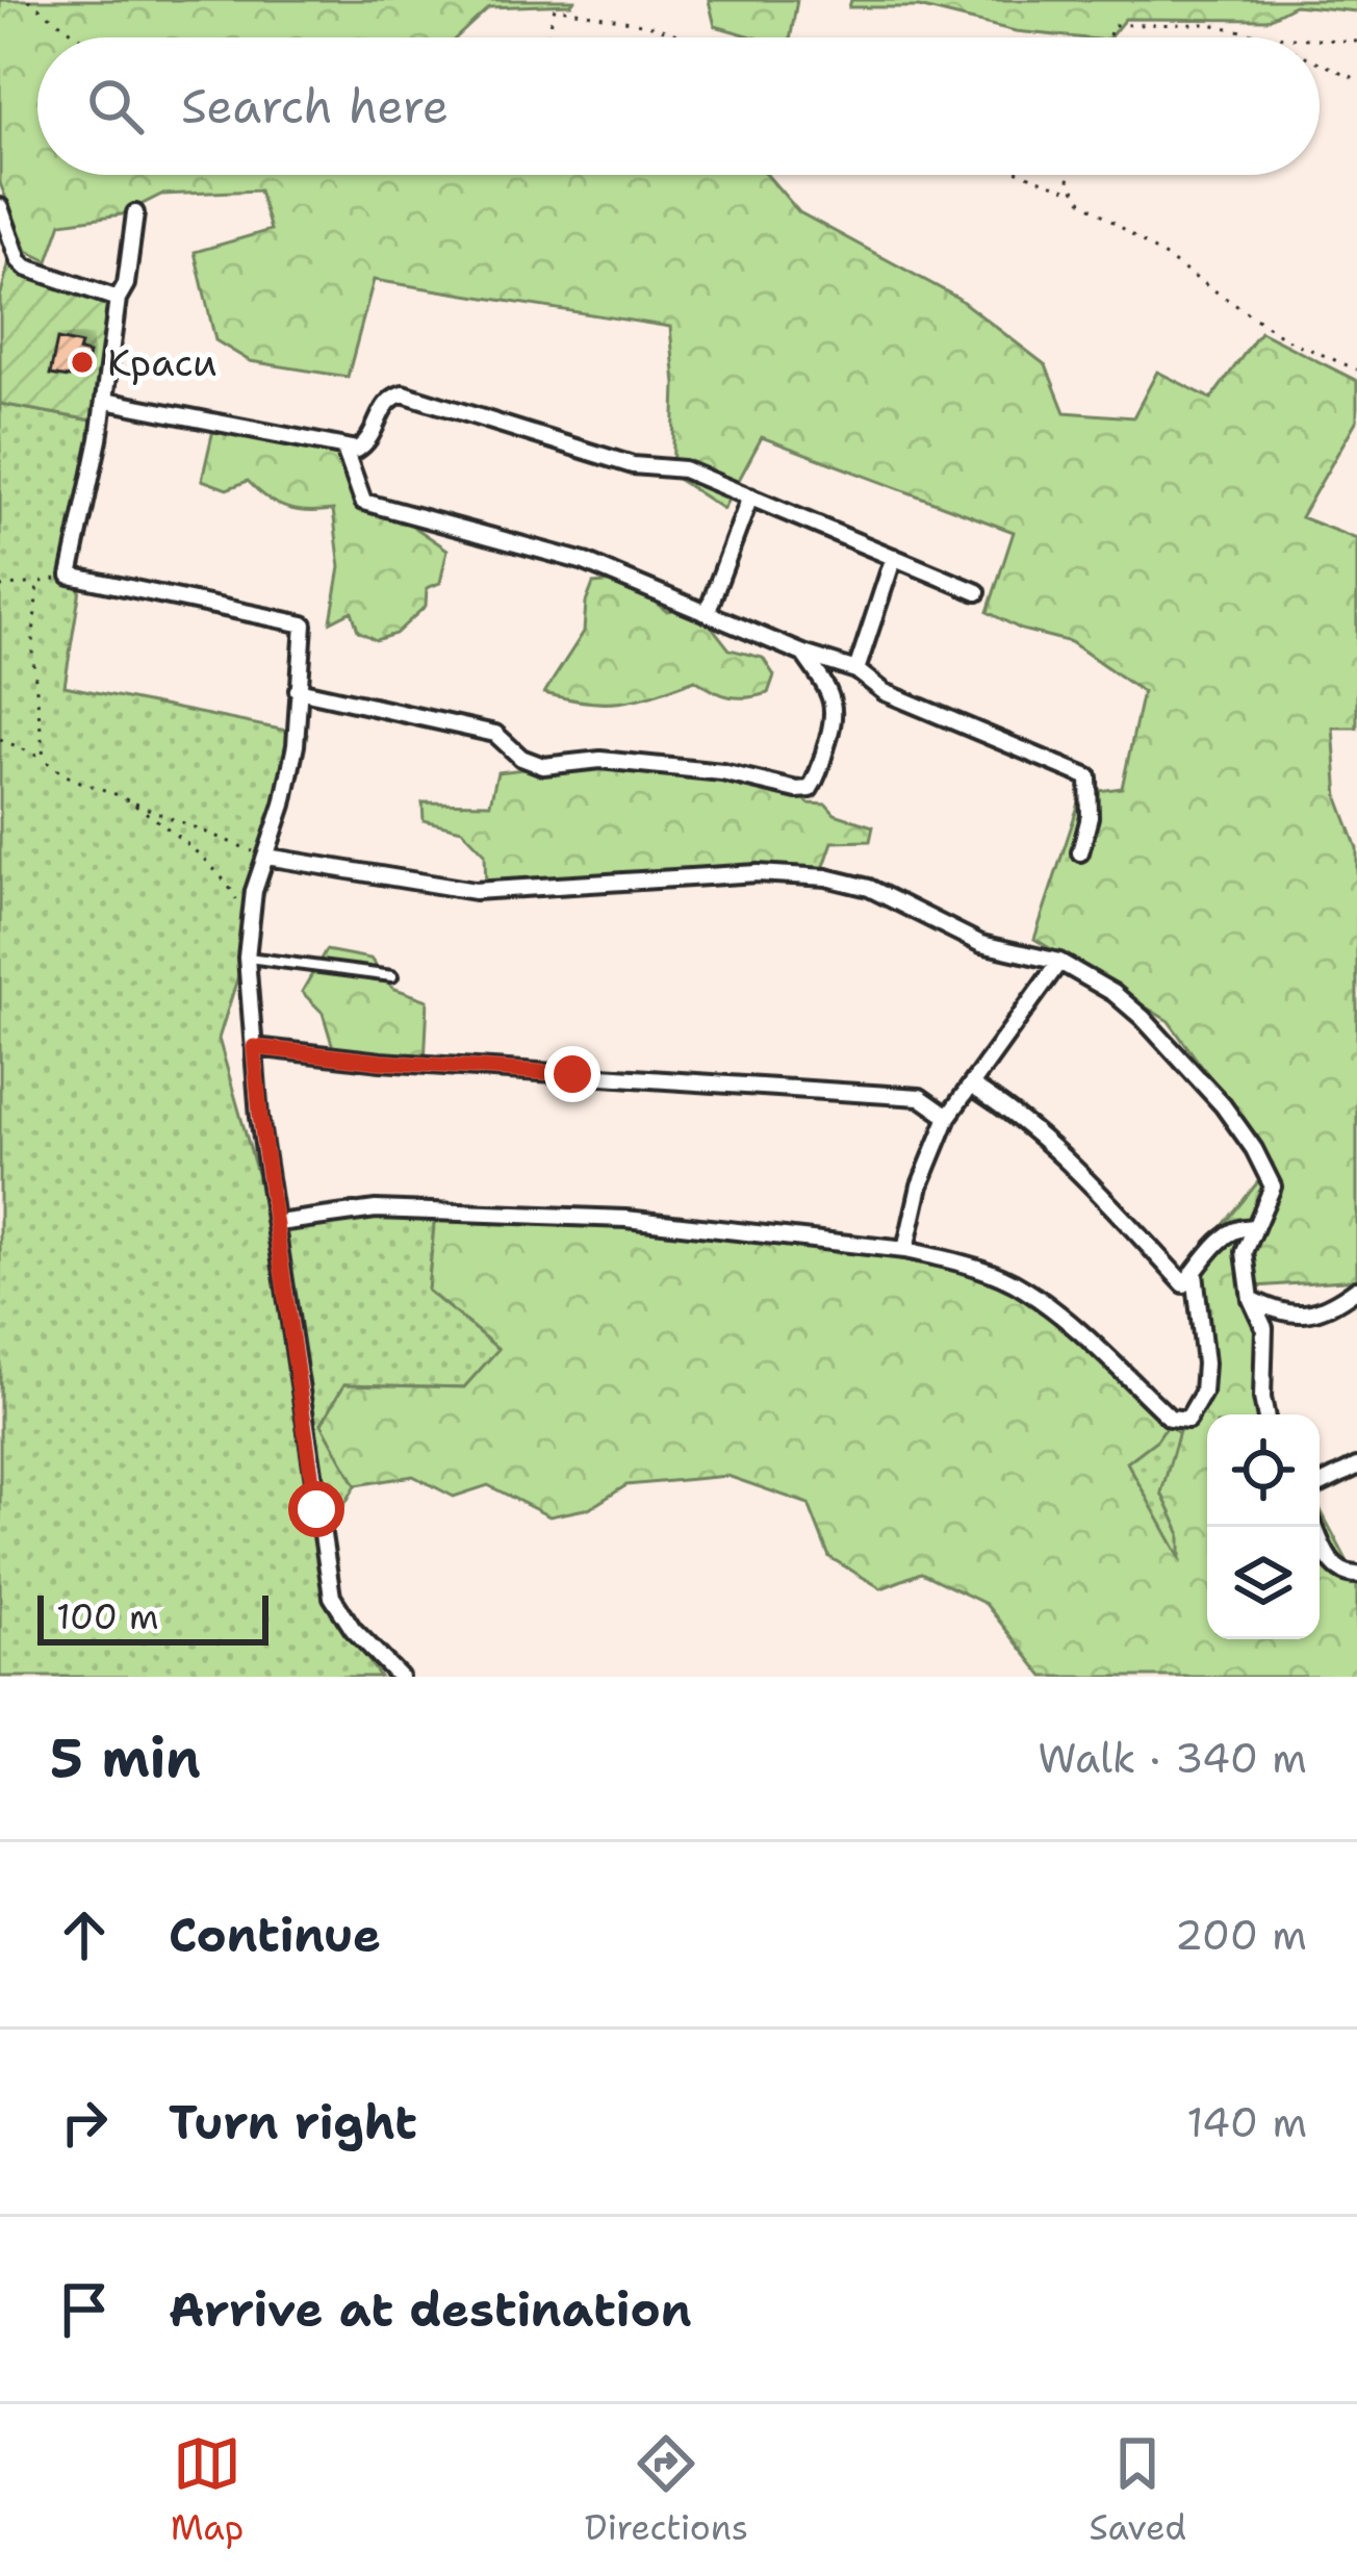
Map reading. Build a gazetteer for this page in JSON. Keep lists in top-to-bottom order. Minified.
{"places":["Краси"],"scale_bar":"100 m","page":{"search":"Search here","scale":"100 m","heading":["5 min","Walk · 340 m"],"list":[["Continue","200 m"],["Turn right","140 m"],"Arrive at destination"],"nav":["Map","Directions","Saved"]}}
